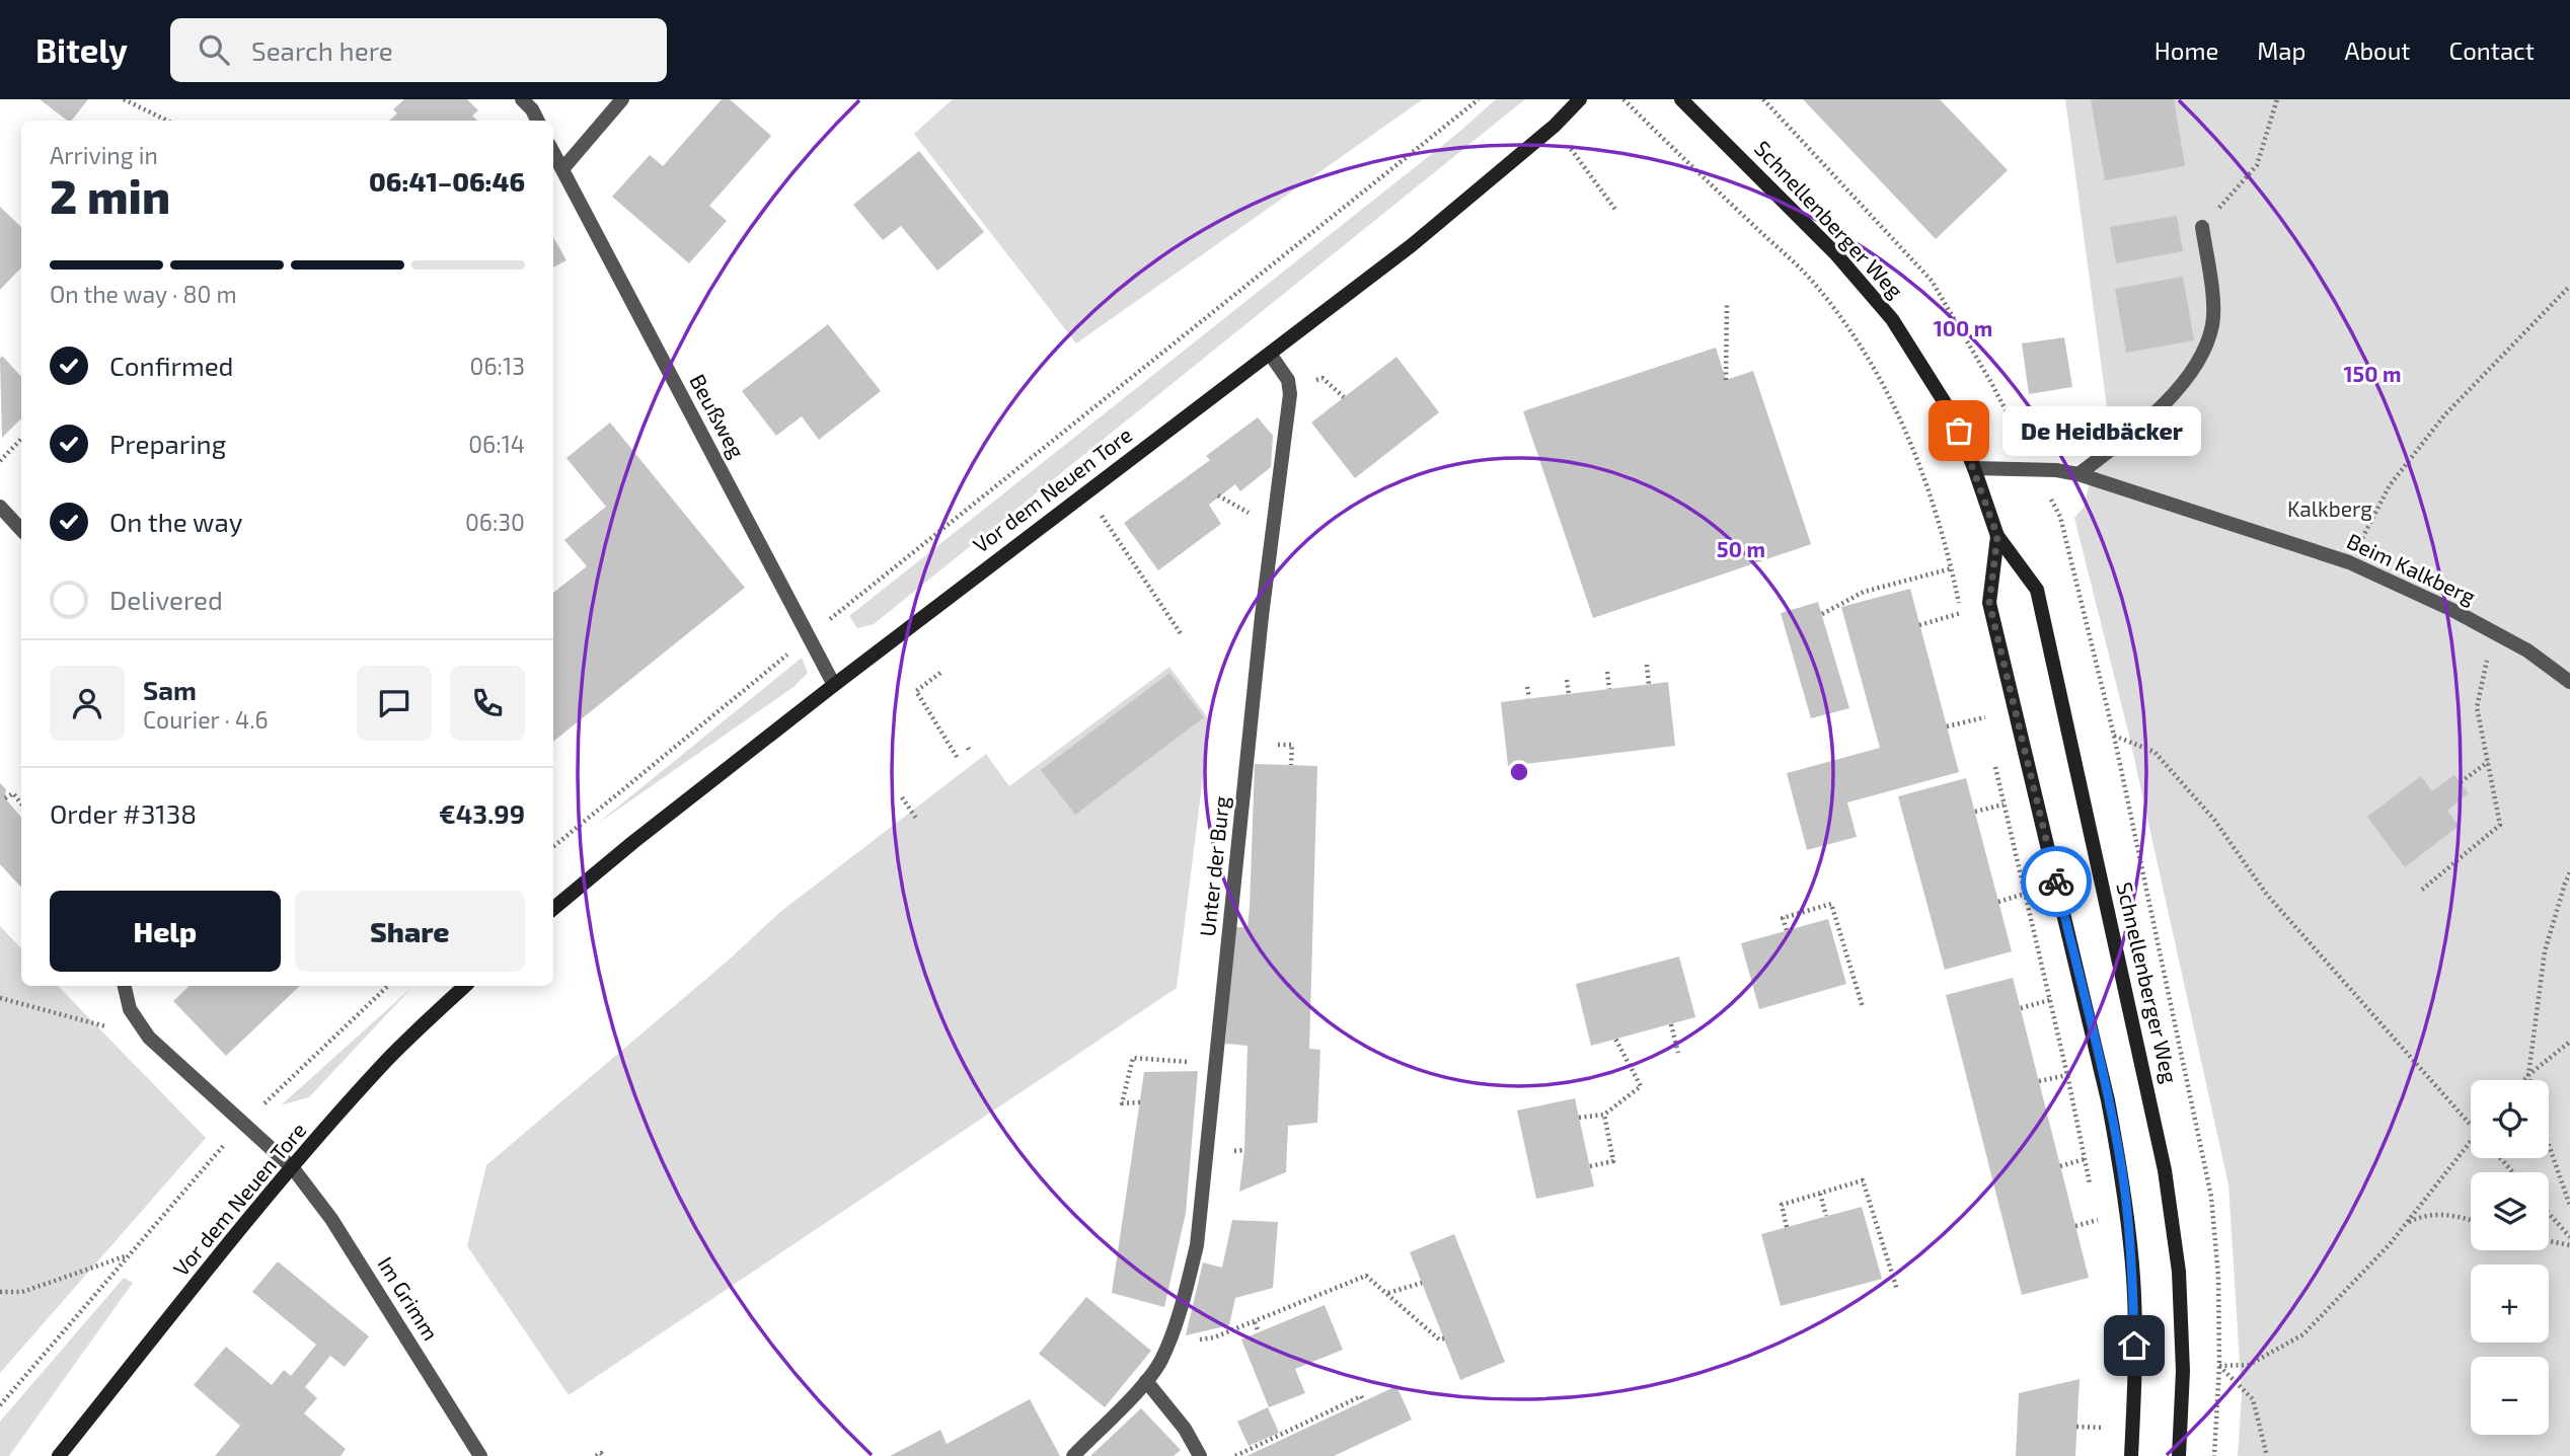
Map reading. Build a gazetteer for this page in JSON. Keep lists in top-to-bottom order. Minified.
{"streets":{"main road":["Schnellenberger Weg","Vor dem Neuen Tore"],"street":["Beußweg","Beim Kalkberg","Unter der Burg","Im Grimm"]},"crossings":[["Schnellenberger Weg","Beim Kalkberg"],["Beußweg","Vor dem Neuen Tore"],["Vor dem Neuen Tore","Unter der Burg"],["Vor dem Neuen Tore","Im Grimm"]],"parks":["Kalkberg"],"places":["De Heidbäcker"],"page":{"header":"Bitely","search":"Search here","nav":["Home","Map","About","Contact"],"heading":["2 min","Arriving in","06:41–06:46"],"panel":["Sam","Courier · 4.6","Order #3138","€43.99"],"bar":"On the way · 80 m","list":[["Confirmed","06:13"],["Preparing","06:14"],["On the way","06:30"],"Delivered"],"bubble":"De Heidbäcker","buttons":["Help","Share"],"map_buttons":["+","−"]},"rings":["100 m","150 m","50 m"]}
